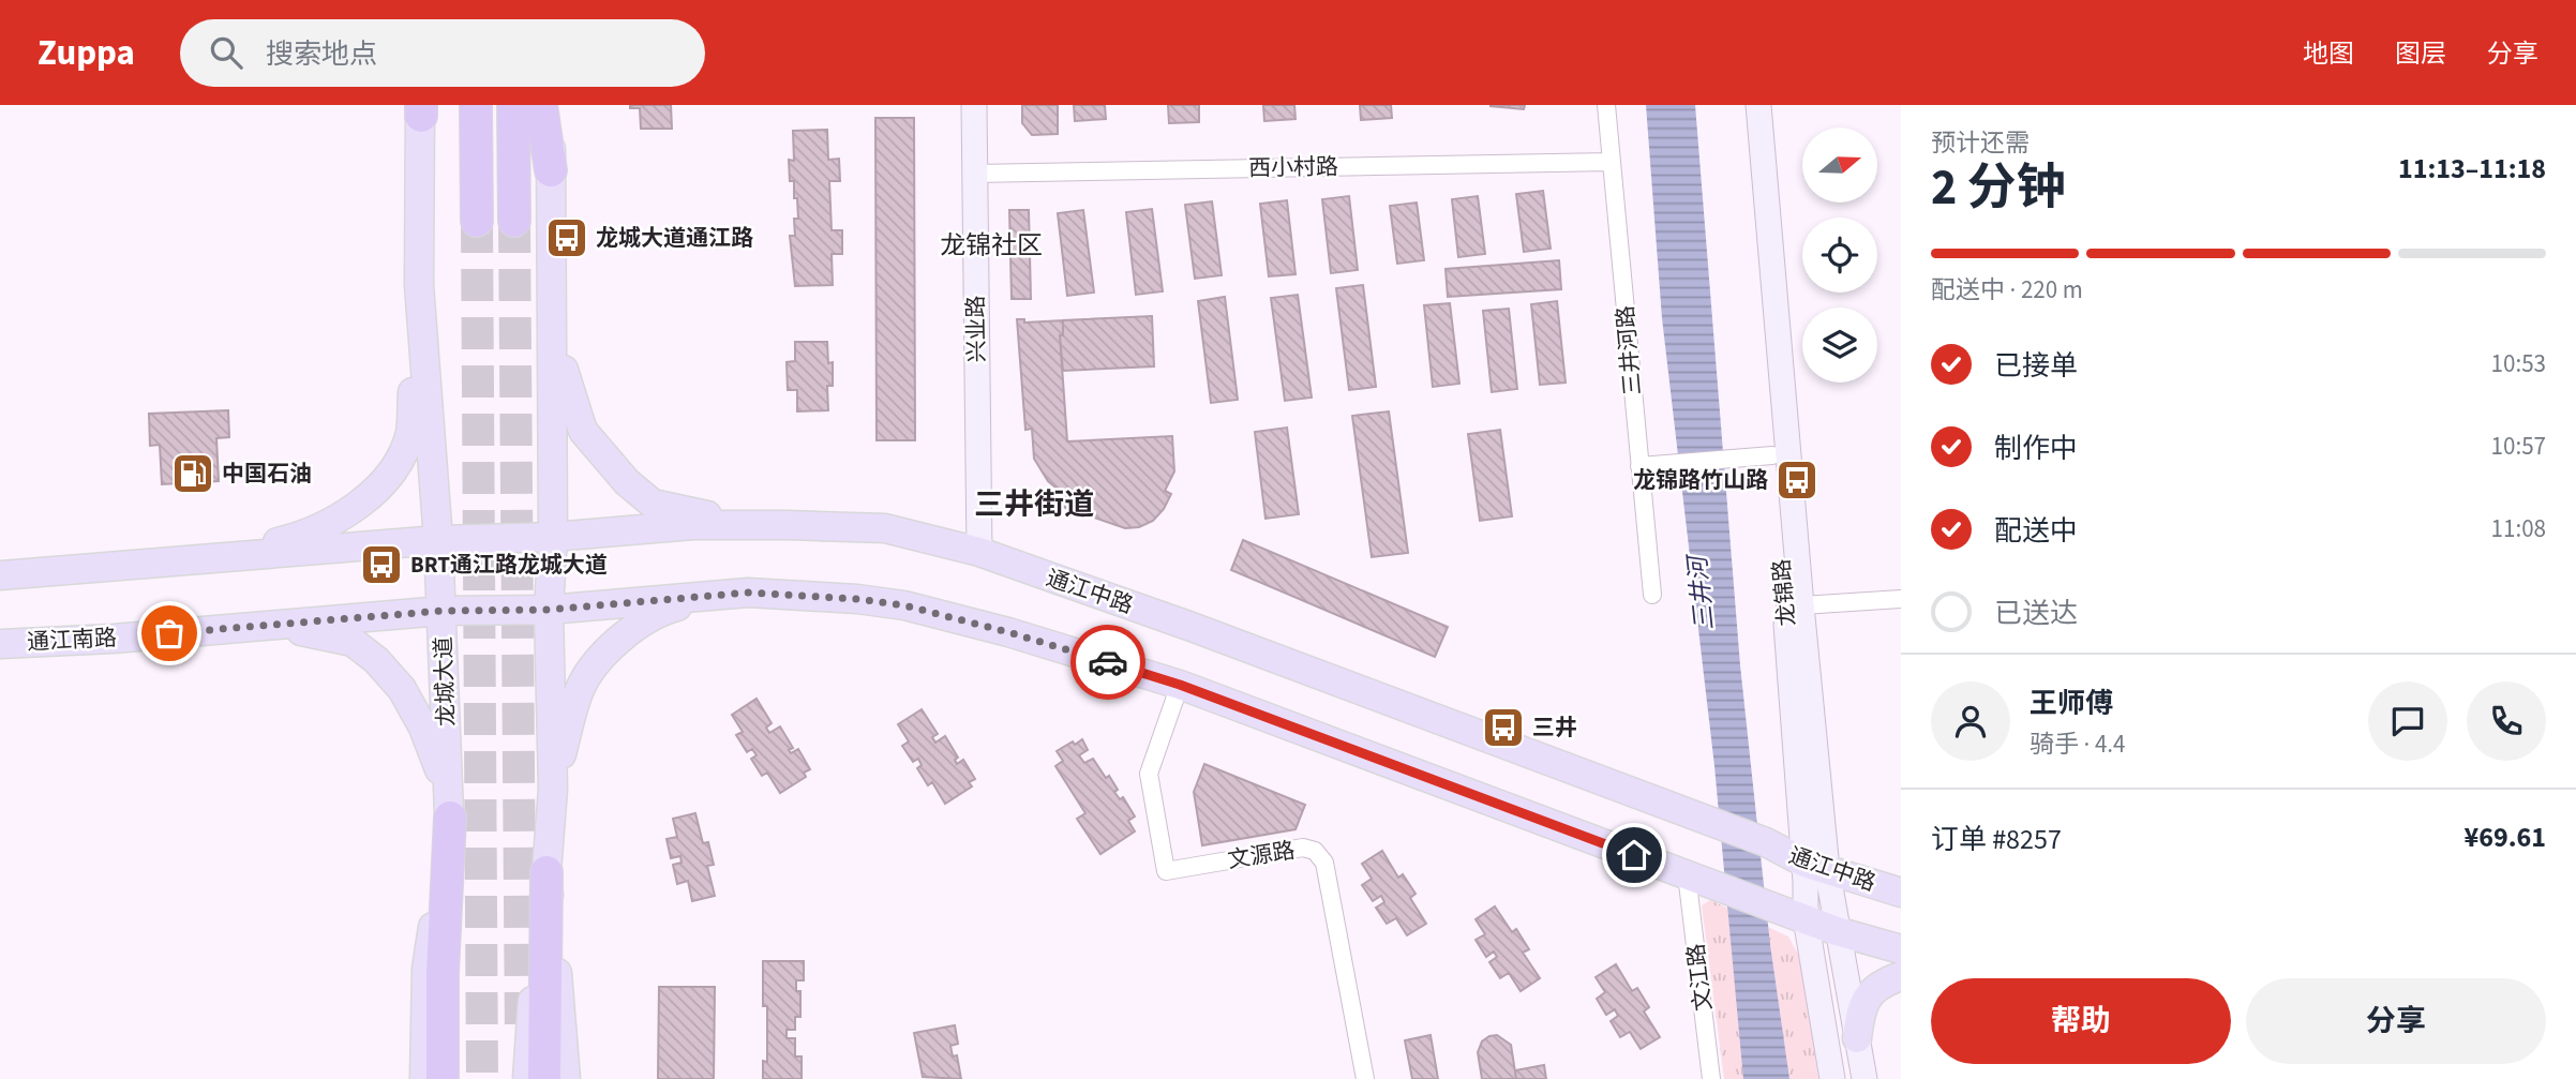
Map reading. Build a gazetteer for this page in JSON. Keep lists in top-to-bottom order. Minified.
{"streets":{"main road":["兴业路","通江中路","龙锦路","通江南路","龙城大道"],"street":["西小村路","三井河路","文源路","文江路"]},"crossings":[["西小村路","兴业路"],["西小村路","三井河路"],["兴业路","通江中路"],["通江中路","龙锦路"],["通江中路","龙城大道"],["通江南路","龙城大道"]],"districts":["龙锦社区","三井街道"],"water":["三井河"],"places":{"bus stop":["龙城大道通江路","龙锦路竹山路","BRT通江路龙城大道","三井"],"fuel station":["中国石油"]},"north":"right","page":{"header":"Zuppa","search":"搜索地点","nav":["地图","图层","分享"],"heading":["2 分钟","预计还需","11:13–11:18"],"panel":["王师傅","骑手 · 4.4","订单 #8257","¥69.61"],"bar":"配送中 · 220 m","list":[["已接单","10:53"],["制作中","10:57"],["配送中","11:08"],"已送达"],"buttons":["帮助","分享"]}}
